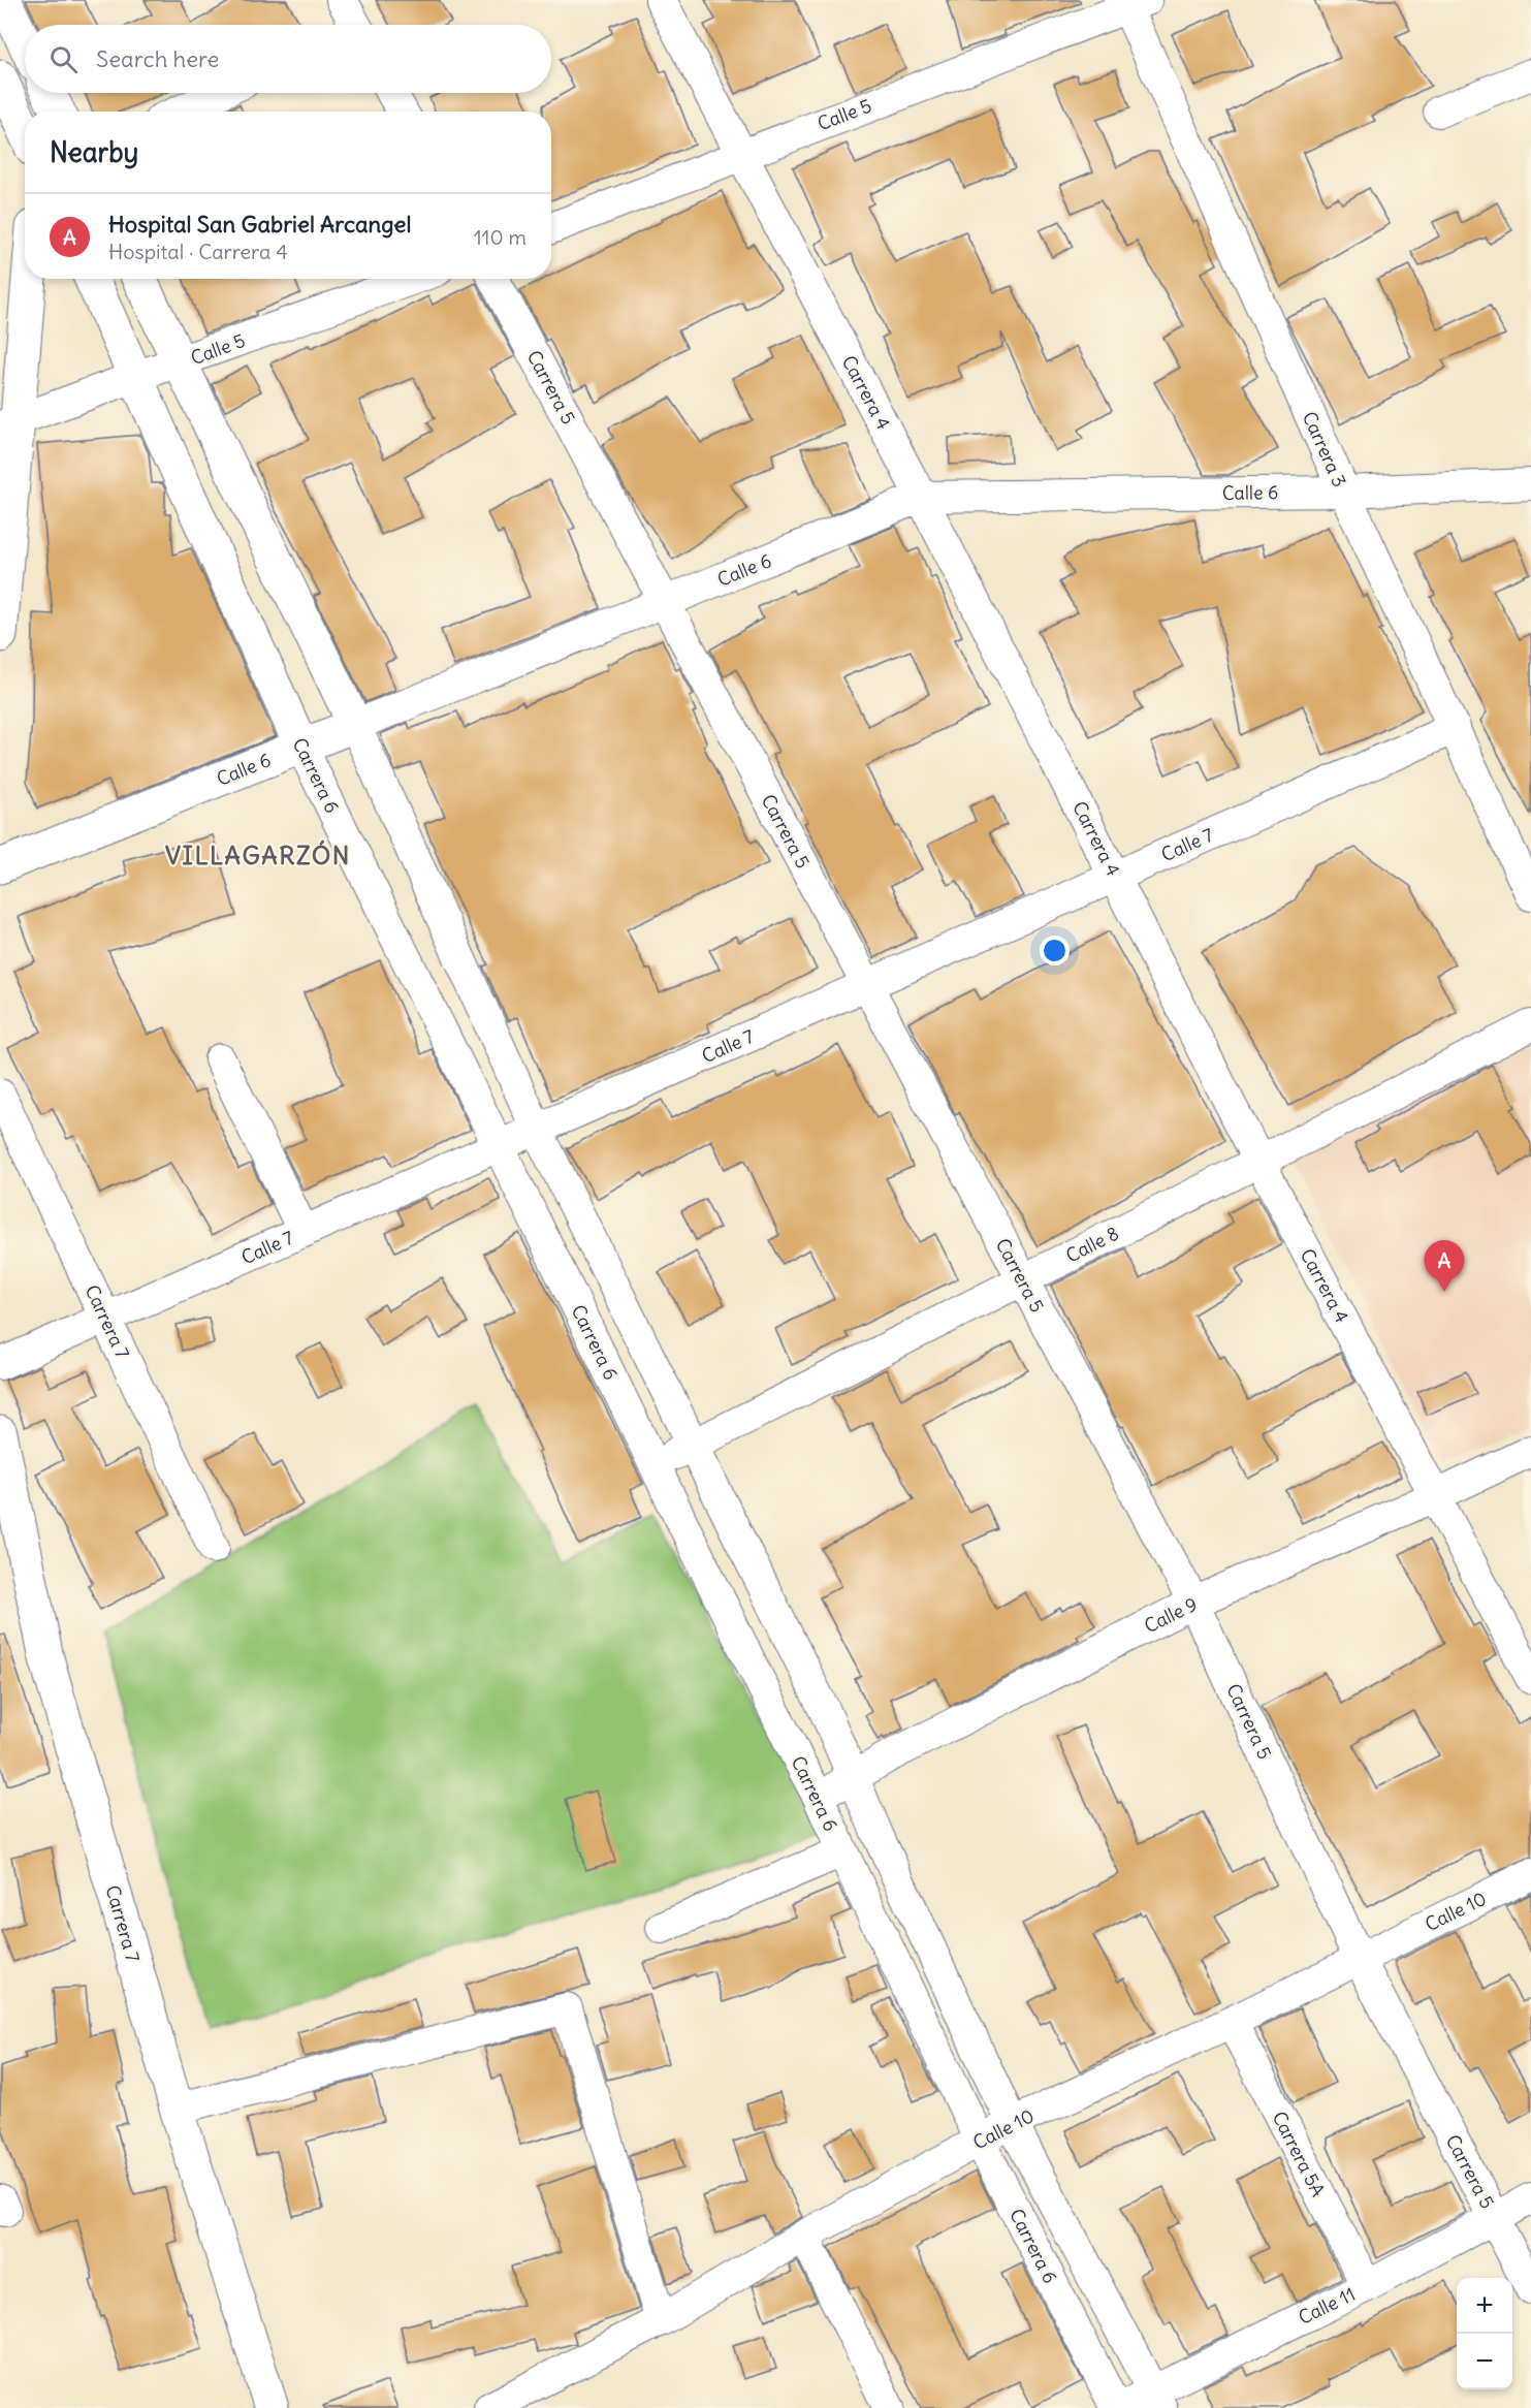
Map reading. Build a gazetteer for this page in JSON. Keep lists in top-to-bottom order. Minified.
{"streets":{"main road":["Calle 6","Carrera 6","Carrera 7"],"street":["Calle 5","Carrera 5","Carrera 4","Carrera 3","Calle 7","Calle 8","Calle 9","Calle 10","Carrera 5A","Calle 11"]},"crossings":[["Calle 5","Carrera 4"],["Calle 5","Carrera 3"],["Calle 5","Carrera 6"],["Carrera 5","Calle 6"],["Carrera 5","Calle 7"],["Carrera 5","Calle 8"],["Carrera 5","Calle 9"],["Carrera 5","Calle 10"],["Carrera 5","Calle 11"],["Carrera 4","Calle 6"],["Carrera 4","Calle 7"],["Carrera 4","Calle 8"],["Carrera 4","Calle 9"],["Carrera 3","Calle 6"],["Carrera 3","Calle 7"],["Calle 6","Carrera 6"],["Carrera 6","Calle 7"],["Carrera 6","Calle 8"],["Carrera 6","Calle 9"],["Carrera 6","Calle 10"],["Carrera 6","Calle 11"],["Calle 7","Carrera 7"],["Calle 10","Carrera 5A"],["Carrera 5A","Calle 11"]],"districts":["VILLAGARZÓN"],"page":{"search":"Search here","heading":"Nearby","list":[{"mark":"A","name":"Hospital San Gabriel Arcangel","note":"Hospital · Carrera 4","value":"110 m"}],"pins":"A","map_buttons":["+","−"]}}
